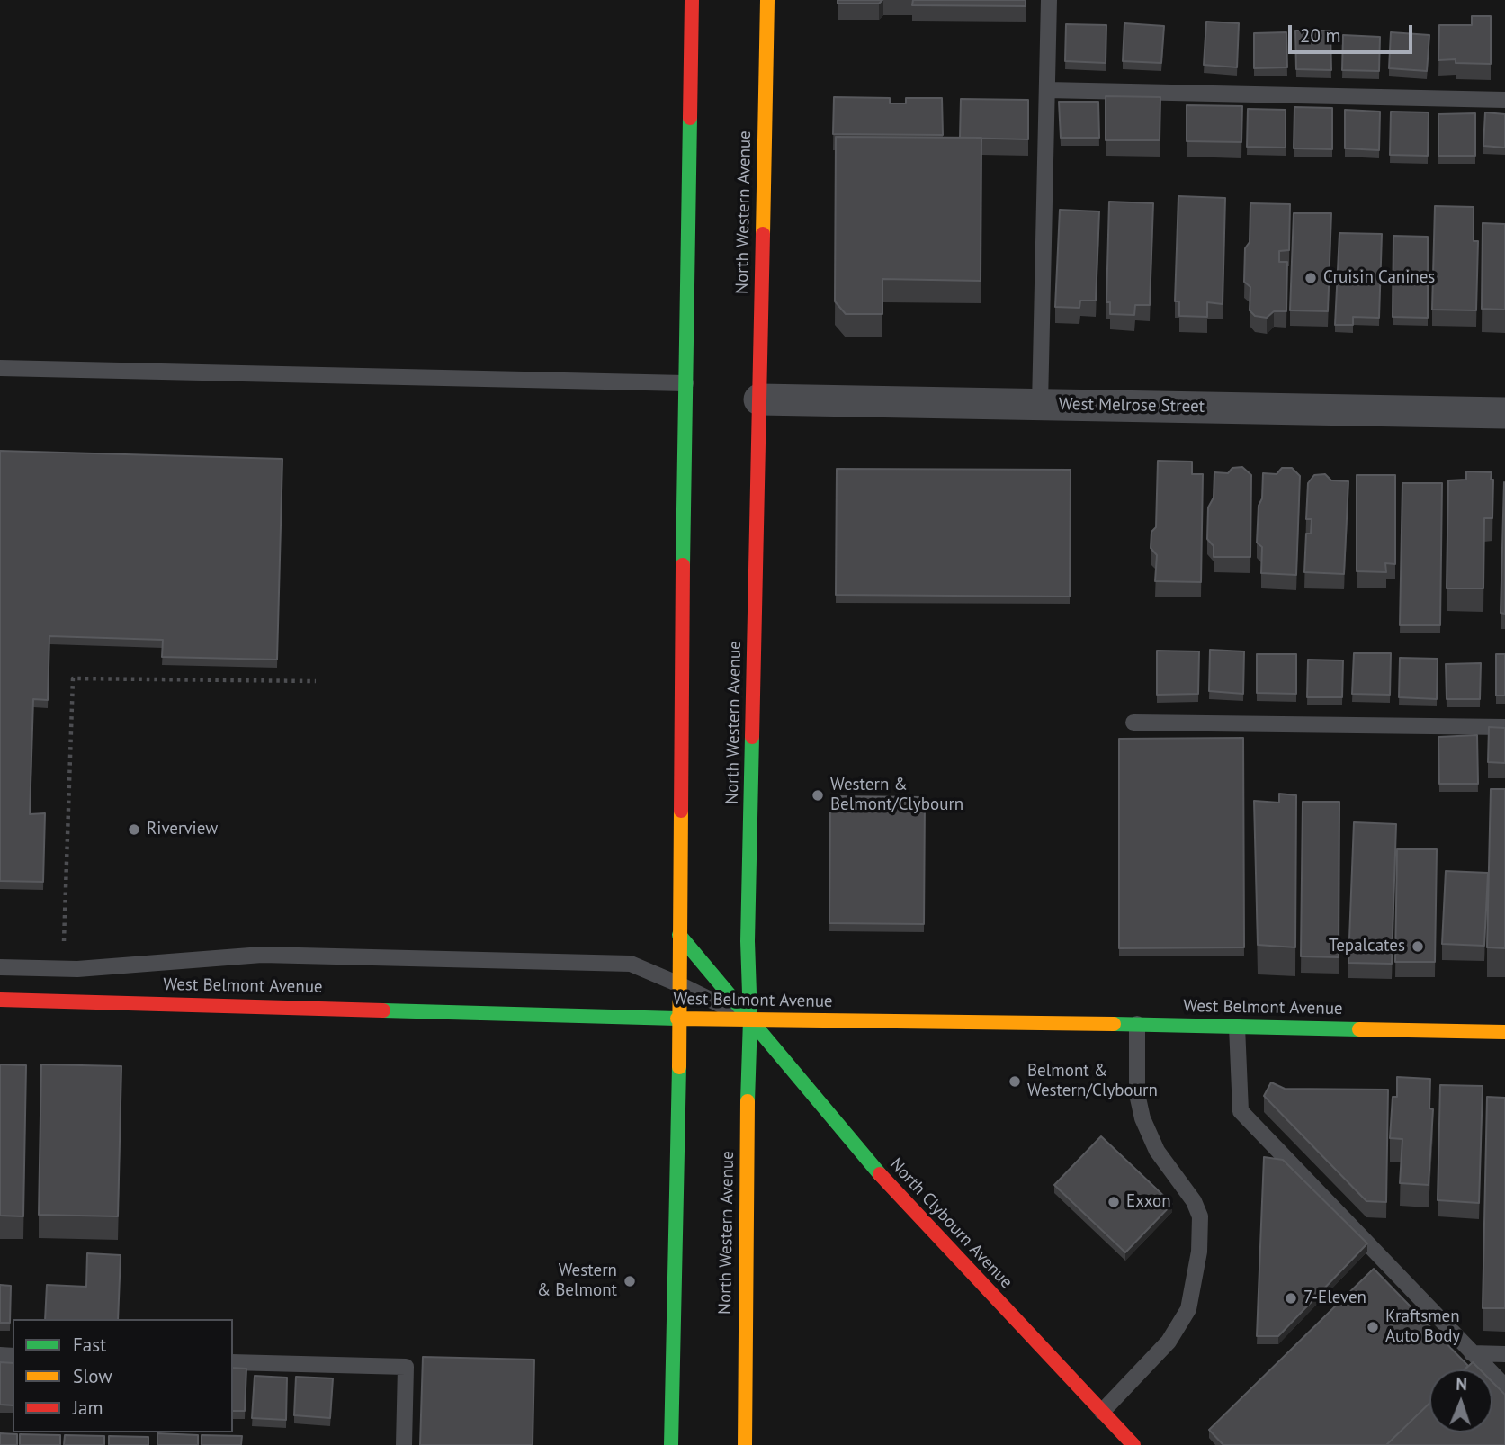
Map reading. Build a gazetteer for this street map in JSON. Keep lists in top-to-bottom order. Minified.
{"streets":{"main road":["North Western Avenue","West Belmont Avenue","North Clybourn Avenue"],"street":["West Melrose Street"]},"crossings":[["North Western Avenue","West Melrose Street"],["North Western Avenue","West Belmont Avenue"],["North Western Avenue","North Clybourn Avenue"],["West Belmont Avenue","North Clybourn Avenue"]],"places":["Cruisin Canines","Western & Belmont/Clybourn","Riverview","Tepalcates","Belmont & Western/Clybourn","Exxon","Western & Belmont","7-Eleven","Kraftsmen Auto Body"],"legend":["Fast","Slow","Jam"],"scale_bar":"20 m","north":"top"}
